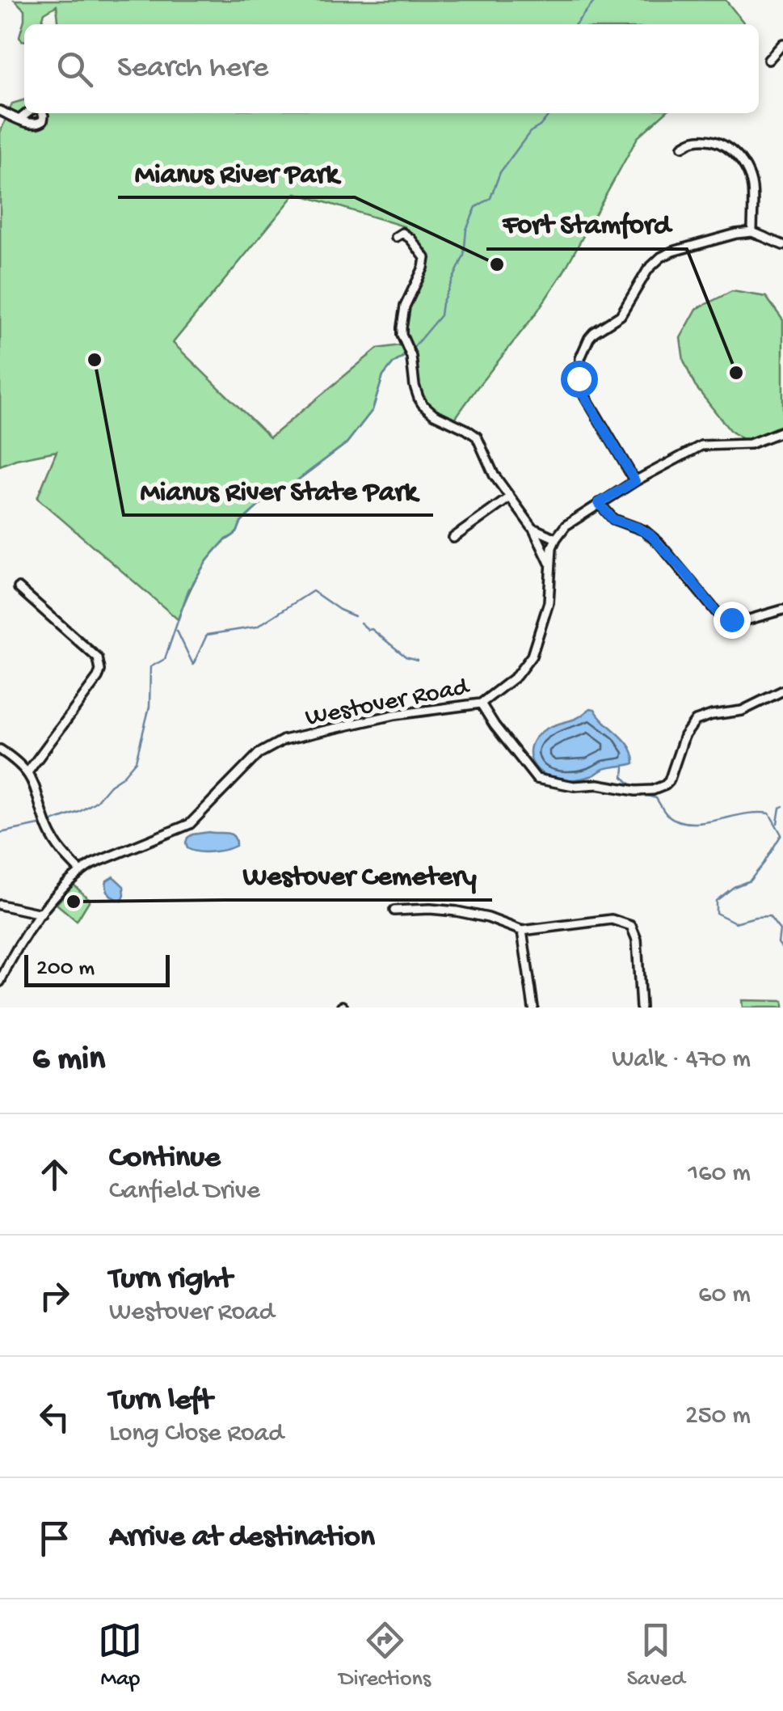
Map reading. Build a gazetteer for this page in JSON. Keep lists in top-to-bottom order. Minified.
{"streets":{"street":["Westover Road"]},"places":["Mianus River Park","Mianus River State Park","Fort Stamford","Westover Cemetery"],"scale_bar":"200 m","page":{"search":"Search here","scale":"200 m","heading":["6 min","Walk · 470 m"],"list":[["Continue","Canfield Drive","160 m"],["Turn right","Westover Road","60 m"],["Turn left","Long Close Road","250 m"],"Arrive at destination"],"nav":["Map","Directions","Saved"]}}
